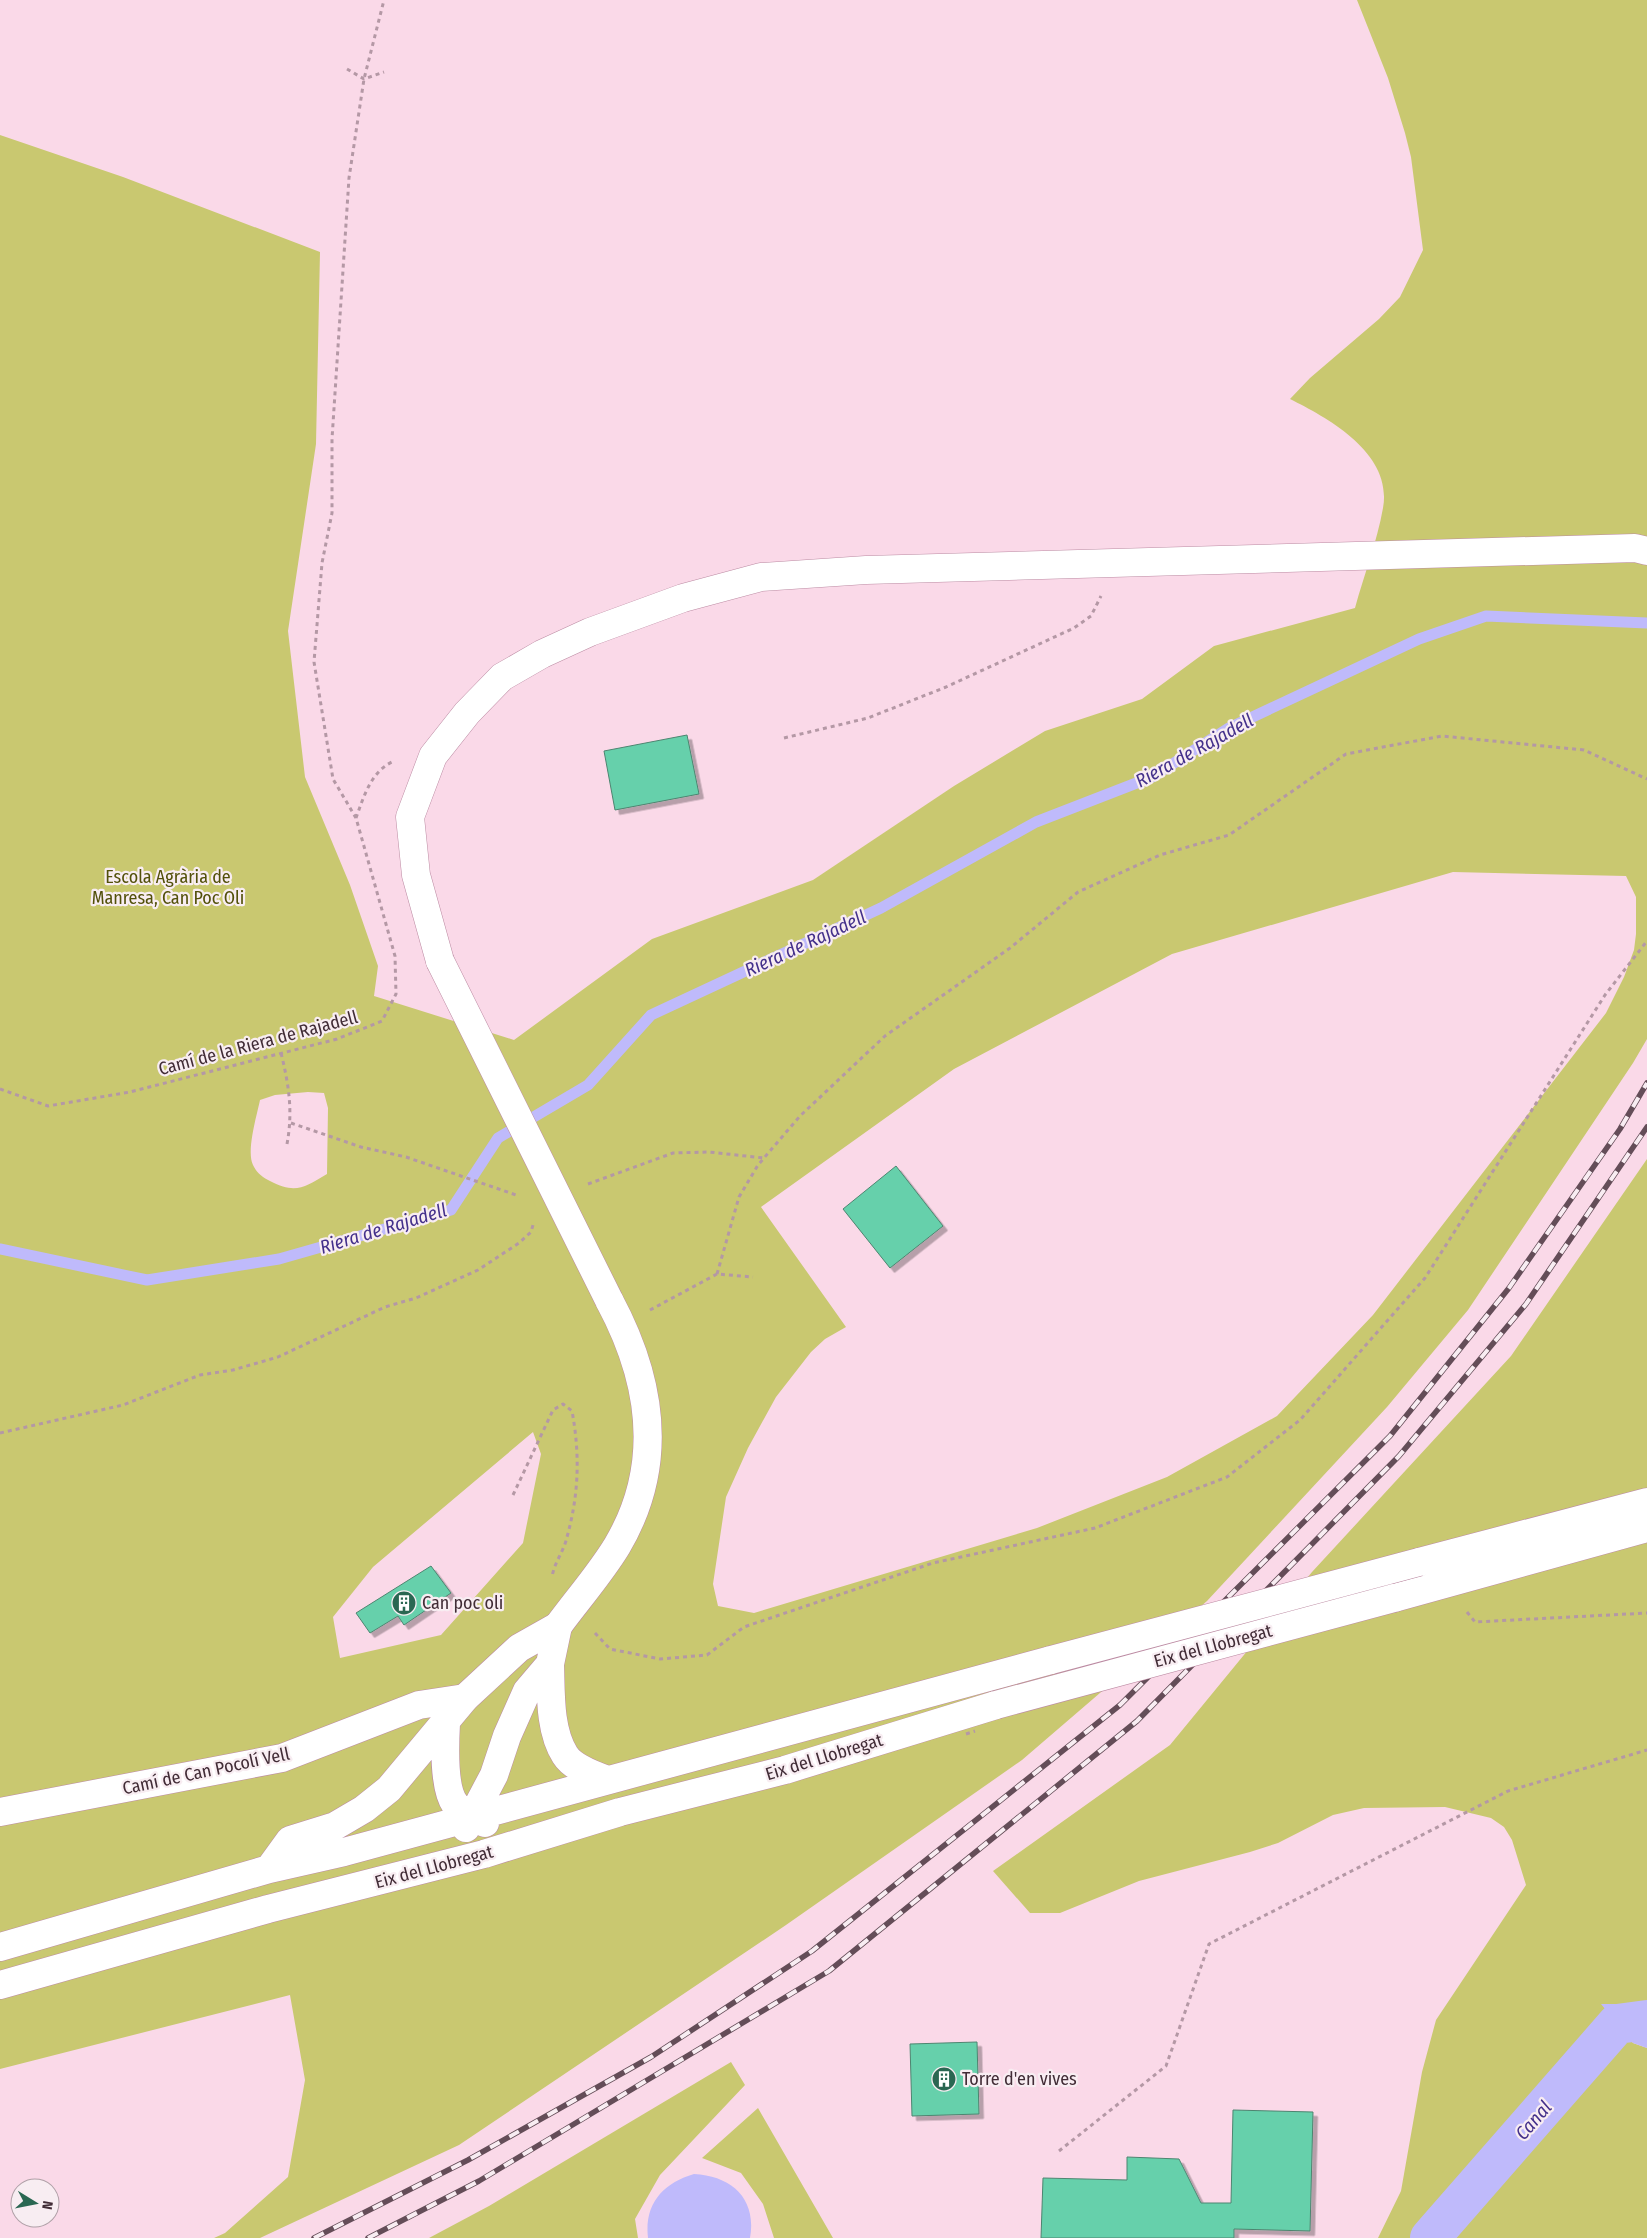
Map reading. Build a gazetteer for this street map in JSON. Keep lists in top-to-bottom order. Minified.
{"streets":{"main road":["Eix del Llobregat","Camí de Can Pocolí Vell"],"path":["Camí de la Riera de Rajadell"]},"water":["Riera de Rajadell","Canal"],"parks":["Escola Agrària de Manresa, Can Poc Oli"],"places":{"building":["Can poc oli","Torre d'en vives"]},"north":"right"}
